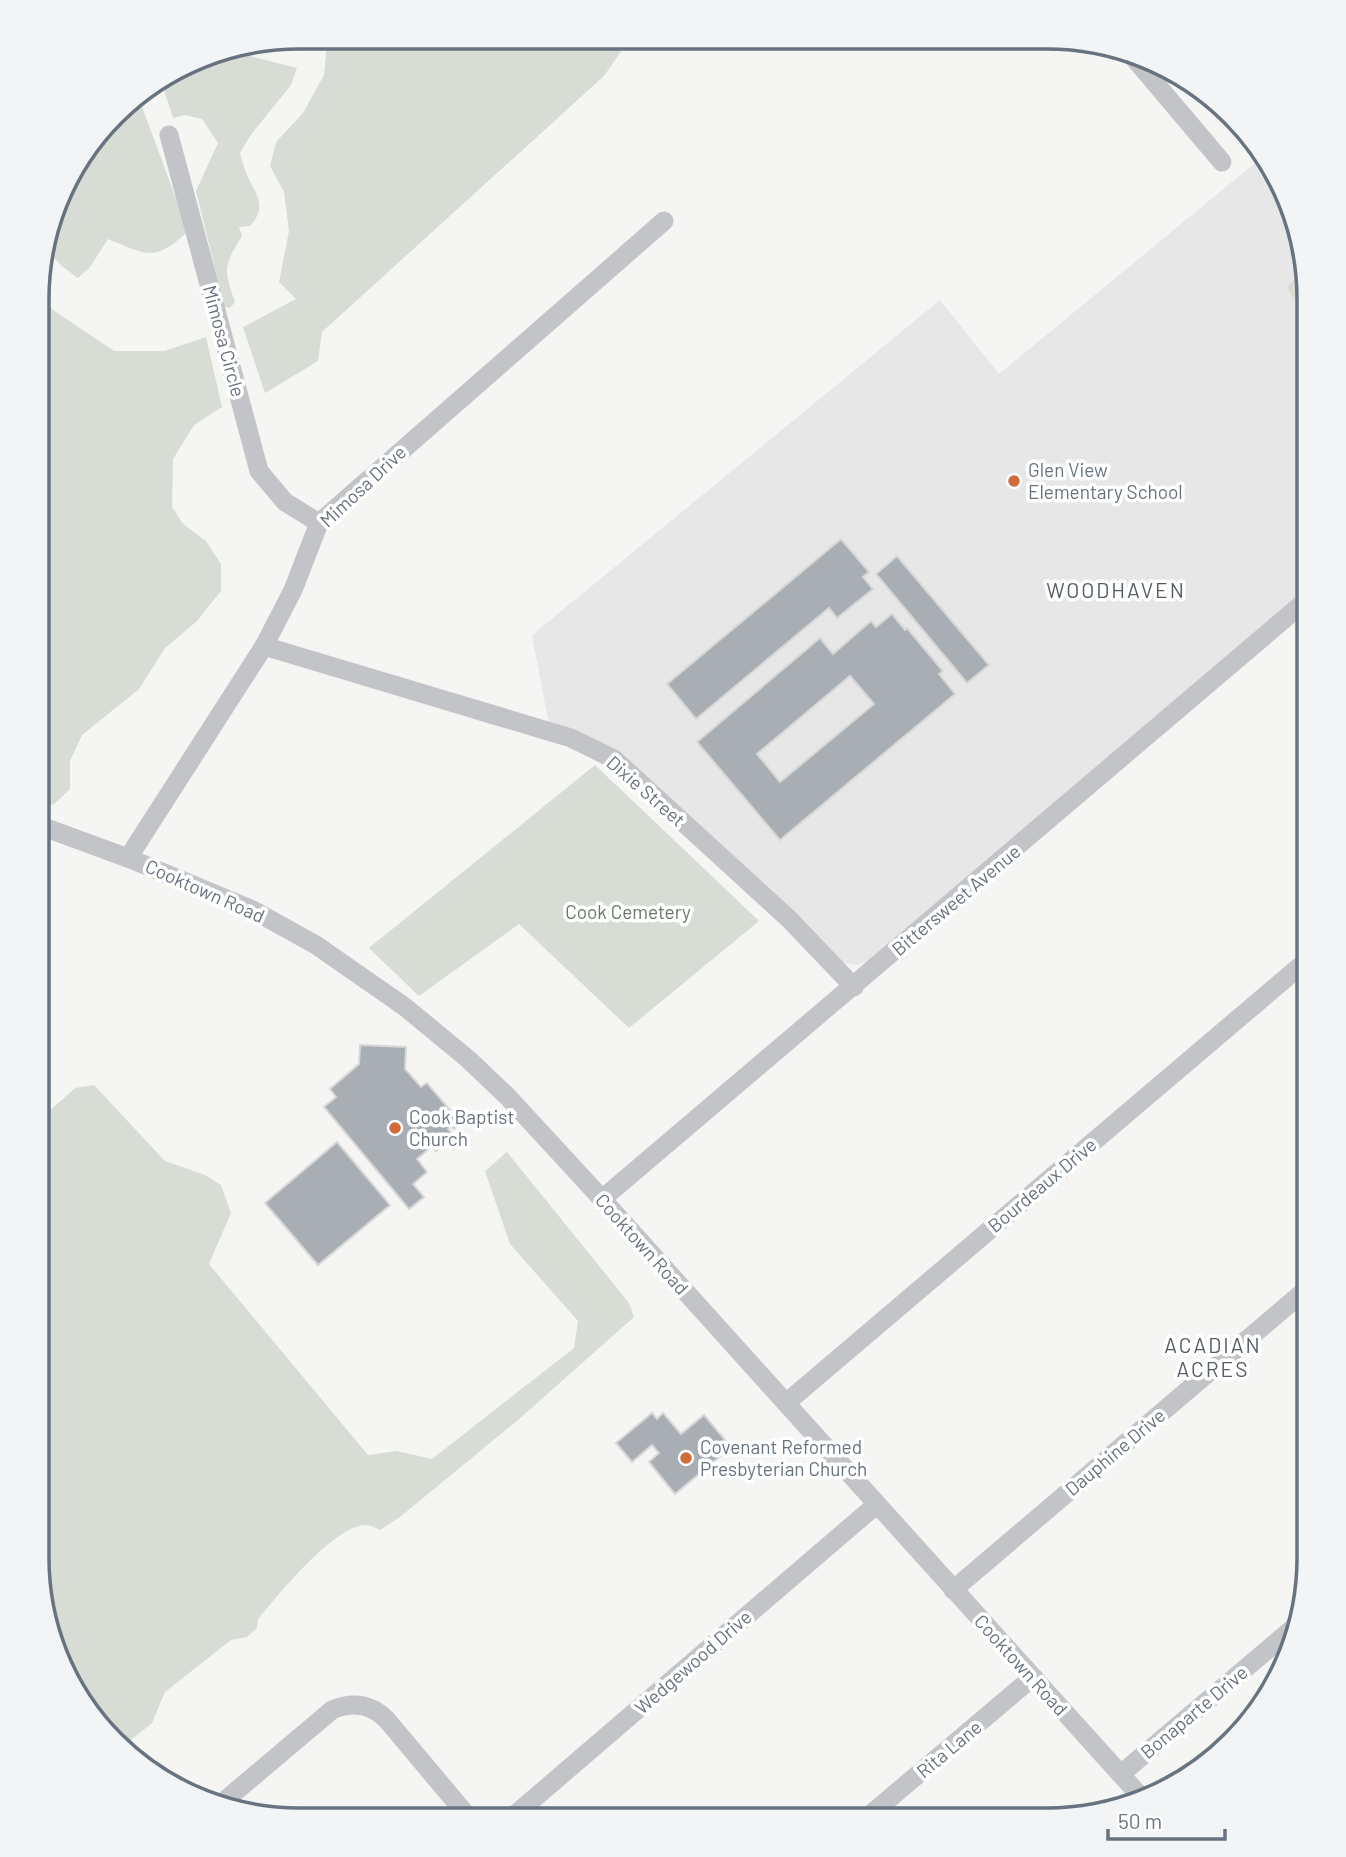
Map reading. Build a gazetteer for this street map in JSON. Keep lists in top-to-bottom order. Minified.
{"streets":{"street":["Mimosa Circle","Mimosa Drive","Dixie Street","Cooktown Road","Bittersweet Avenue","Bourdeaux Drive","Dauphine Drive","Wedgewood Drive","Bonaparte Drive","Rita Lane"]},"crossings":[["Mimosa Circle","Mimosa Drive"],["Mimosa Drive","Dixie Street"],["Mimosa Drive","Cooktown Road"],["Dixie Street","Bittersweet Avenue"],["Cooktown Road","Bittersweet Avenue"],["Cooktown Road","Bourdeaux Drive"],["Cooktown Road","Dauphine Drive"],["Cooktown Road","Wedgewood Drive"],["Cooktown Road","Bonaparte Drive"],["Cooktown Road","Rita Lane"]],"districts":["WOODHAVEN","ACADIAN ACRES"],"parks":["Cook Cemetery"],"places":["Glen View Elementary School","Cook Baptist Church","Covenant Reformed Presbyterian Church"],"scale_bar":"50 m"}
